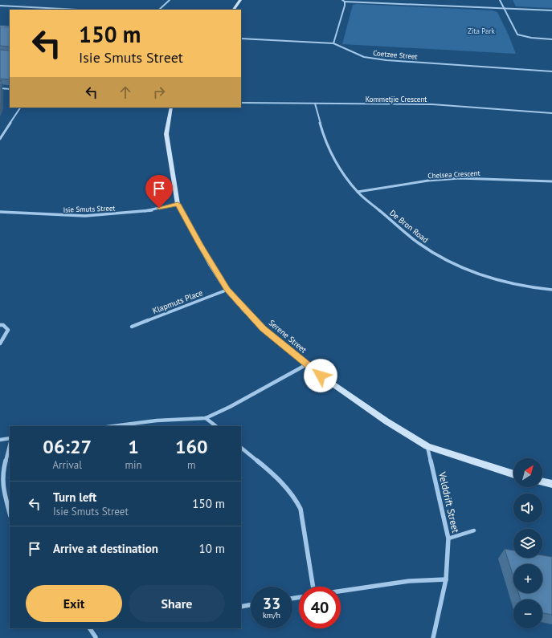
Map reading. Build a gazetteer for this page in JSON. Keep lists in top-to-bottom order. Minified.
{"streets":{"street":["Coetzee Street","Kommetjie Crescent","Chelsea Crescent","Isie Smuts Street","De Bron Road","Klapmuts Place","Serene Street","Velddrift Street"]},"crossings":[["Kommetjie Crescent","De Bron Road"],["Chelsea Crescent","De Bron Road"],["Isie Smuts Street","Serene Street"],["Klapmuts Place","Serene Street"],["Serene Street","Velddrift Street"]],"parks":["Zita Park"],"north":"top right","page":{"turn":["150 m","Isie Smuts Street"],"eta":["06:27","Arrival","1","min","160","m"],"map_buttons":["+","−"],"list":[{"name":"Turn left","note":"Isie Smuts Street","value":"150 m"},{"name":"Arrive at destination","value":"10 m"}],"buttons":["Exit","Share"],"speed":"33 km/h","limit":"40"}}
